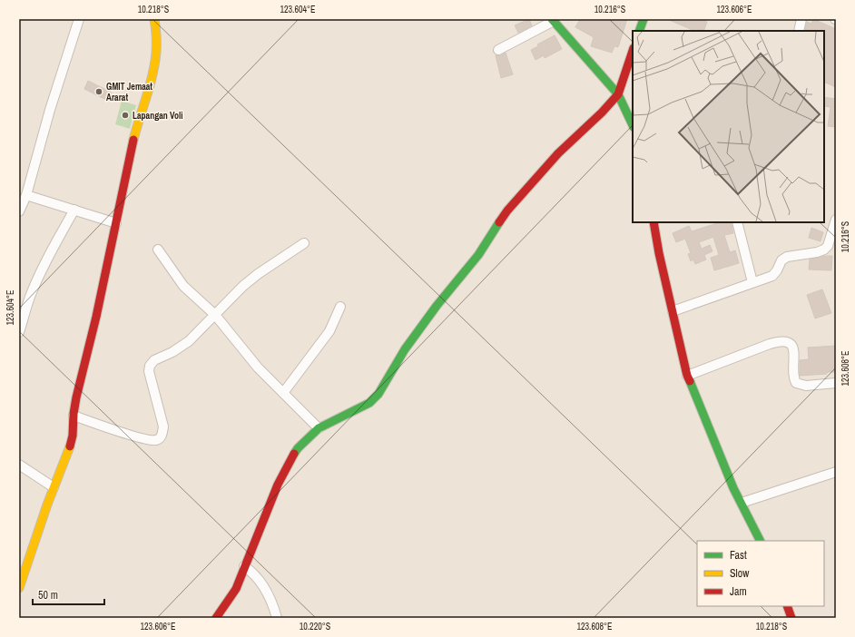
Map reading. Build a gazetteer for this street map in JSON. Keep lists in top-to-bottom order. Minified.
{"places":["GMIT Jemaat Ararat","Lapangan Voli"],"legend":["Fast","Slow","Jam"],"scale_bar":"50 m","coordinates":["10.218°S","123.604°E","10.216°S","123.606°E","123.608°E","10.220°S"]}
